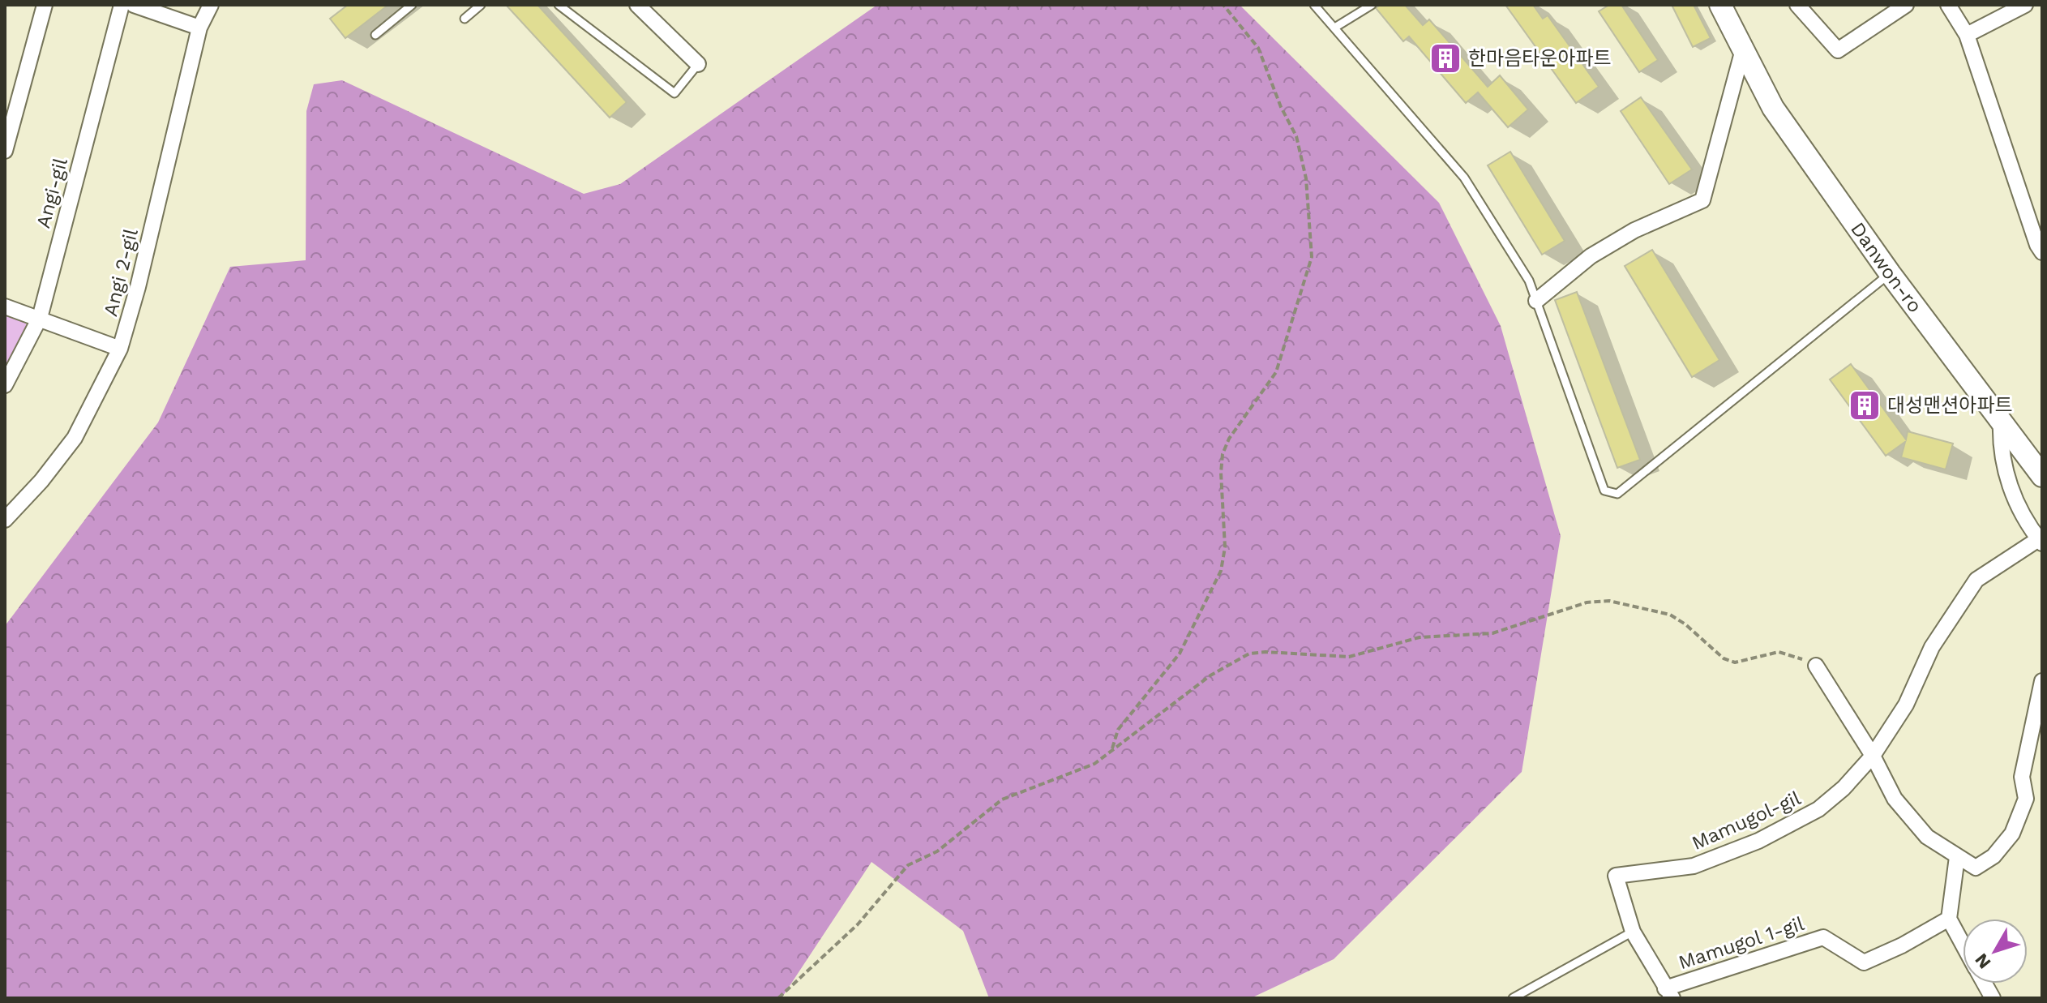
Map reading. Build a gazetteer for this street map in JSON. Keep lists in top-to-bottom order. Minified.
{"streets":{"street":["Angi-gil","Danwon-ro","Angi 2-gil","Mamugol-gil","Mamugol 1-gil"]},"places":{"building":["한마음타운아파트","대성맨션아파트"]},"north":"bottom left"}
